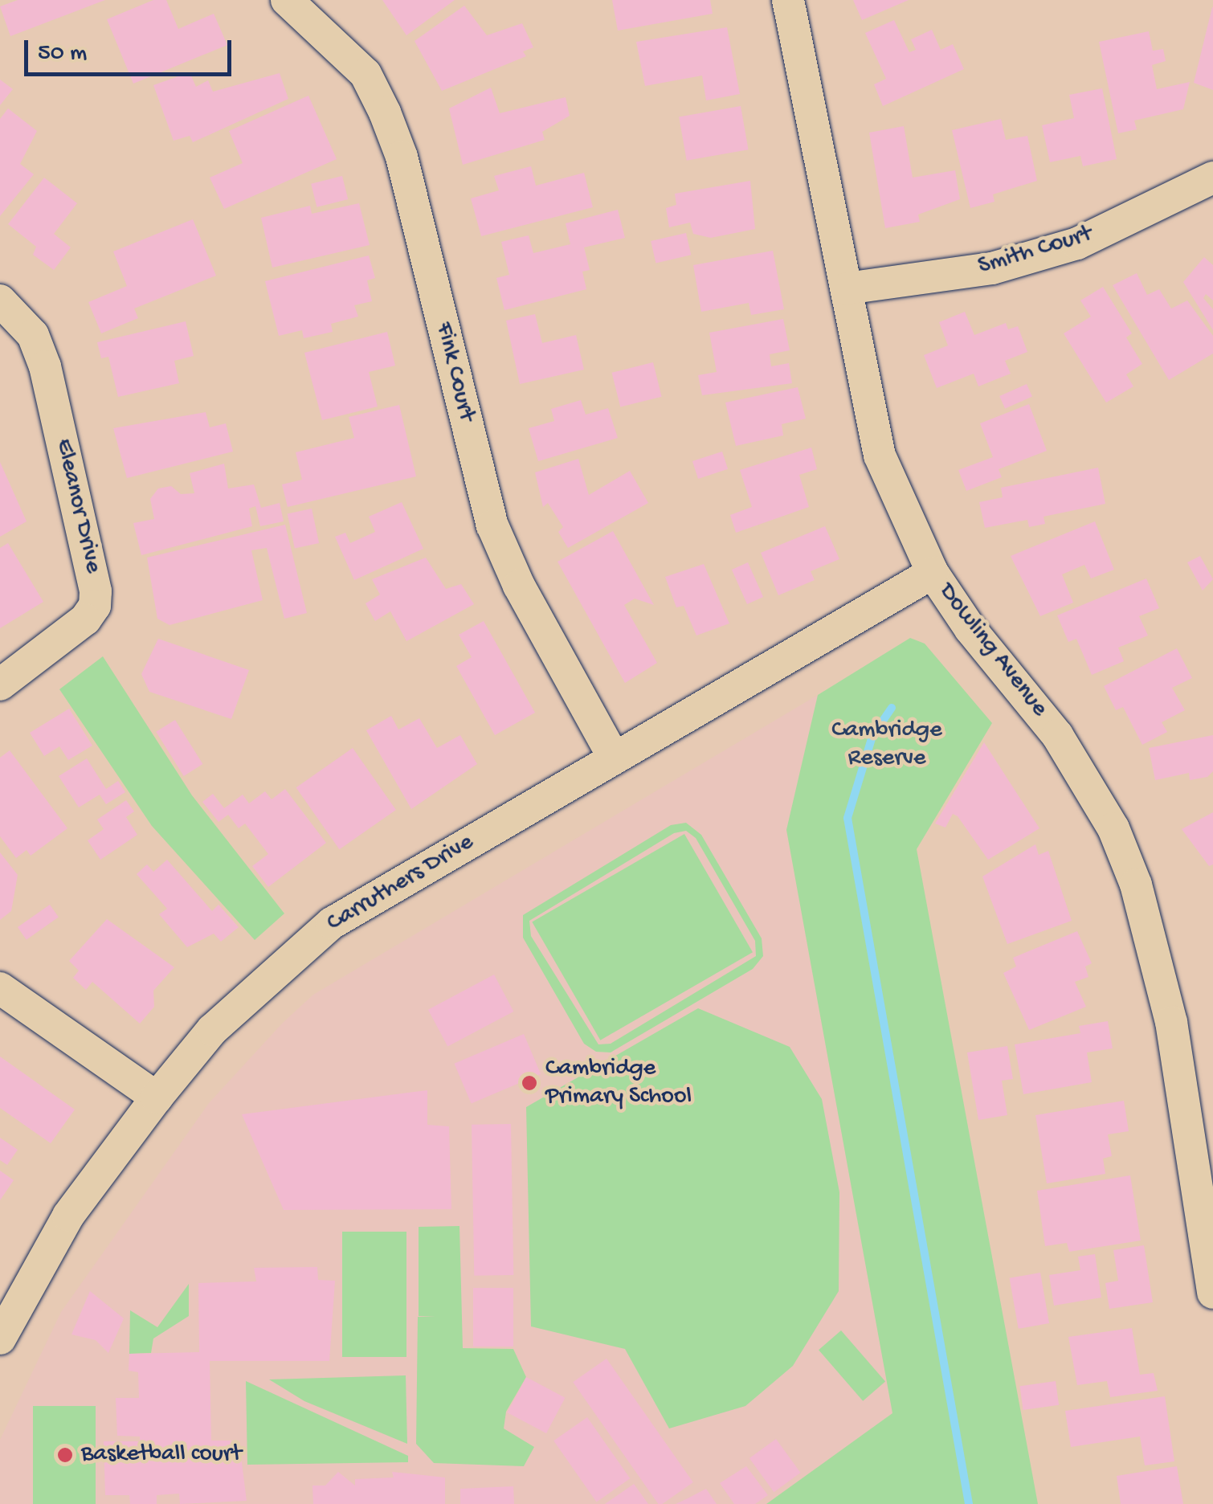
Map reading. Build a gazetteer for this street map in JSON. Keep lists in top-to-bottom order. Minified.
{"streets":{"street":["Smith Court","Fink Court","Eleanor Drive","Dowling Avenue","Carruthers Drive"]},"crossings":[["Smith Court","Dowling Avenue"],["Fink Court","Carruthers Drive"],["Dowling Avenue","Carruthers Drive"]],"parks":["Cambridge Reserve"],"places":["Cambridge Primary School","Basketball court"],"scale_bar":"50 m"}
